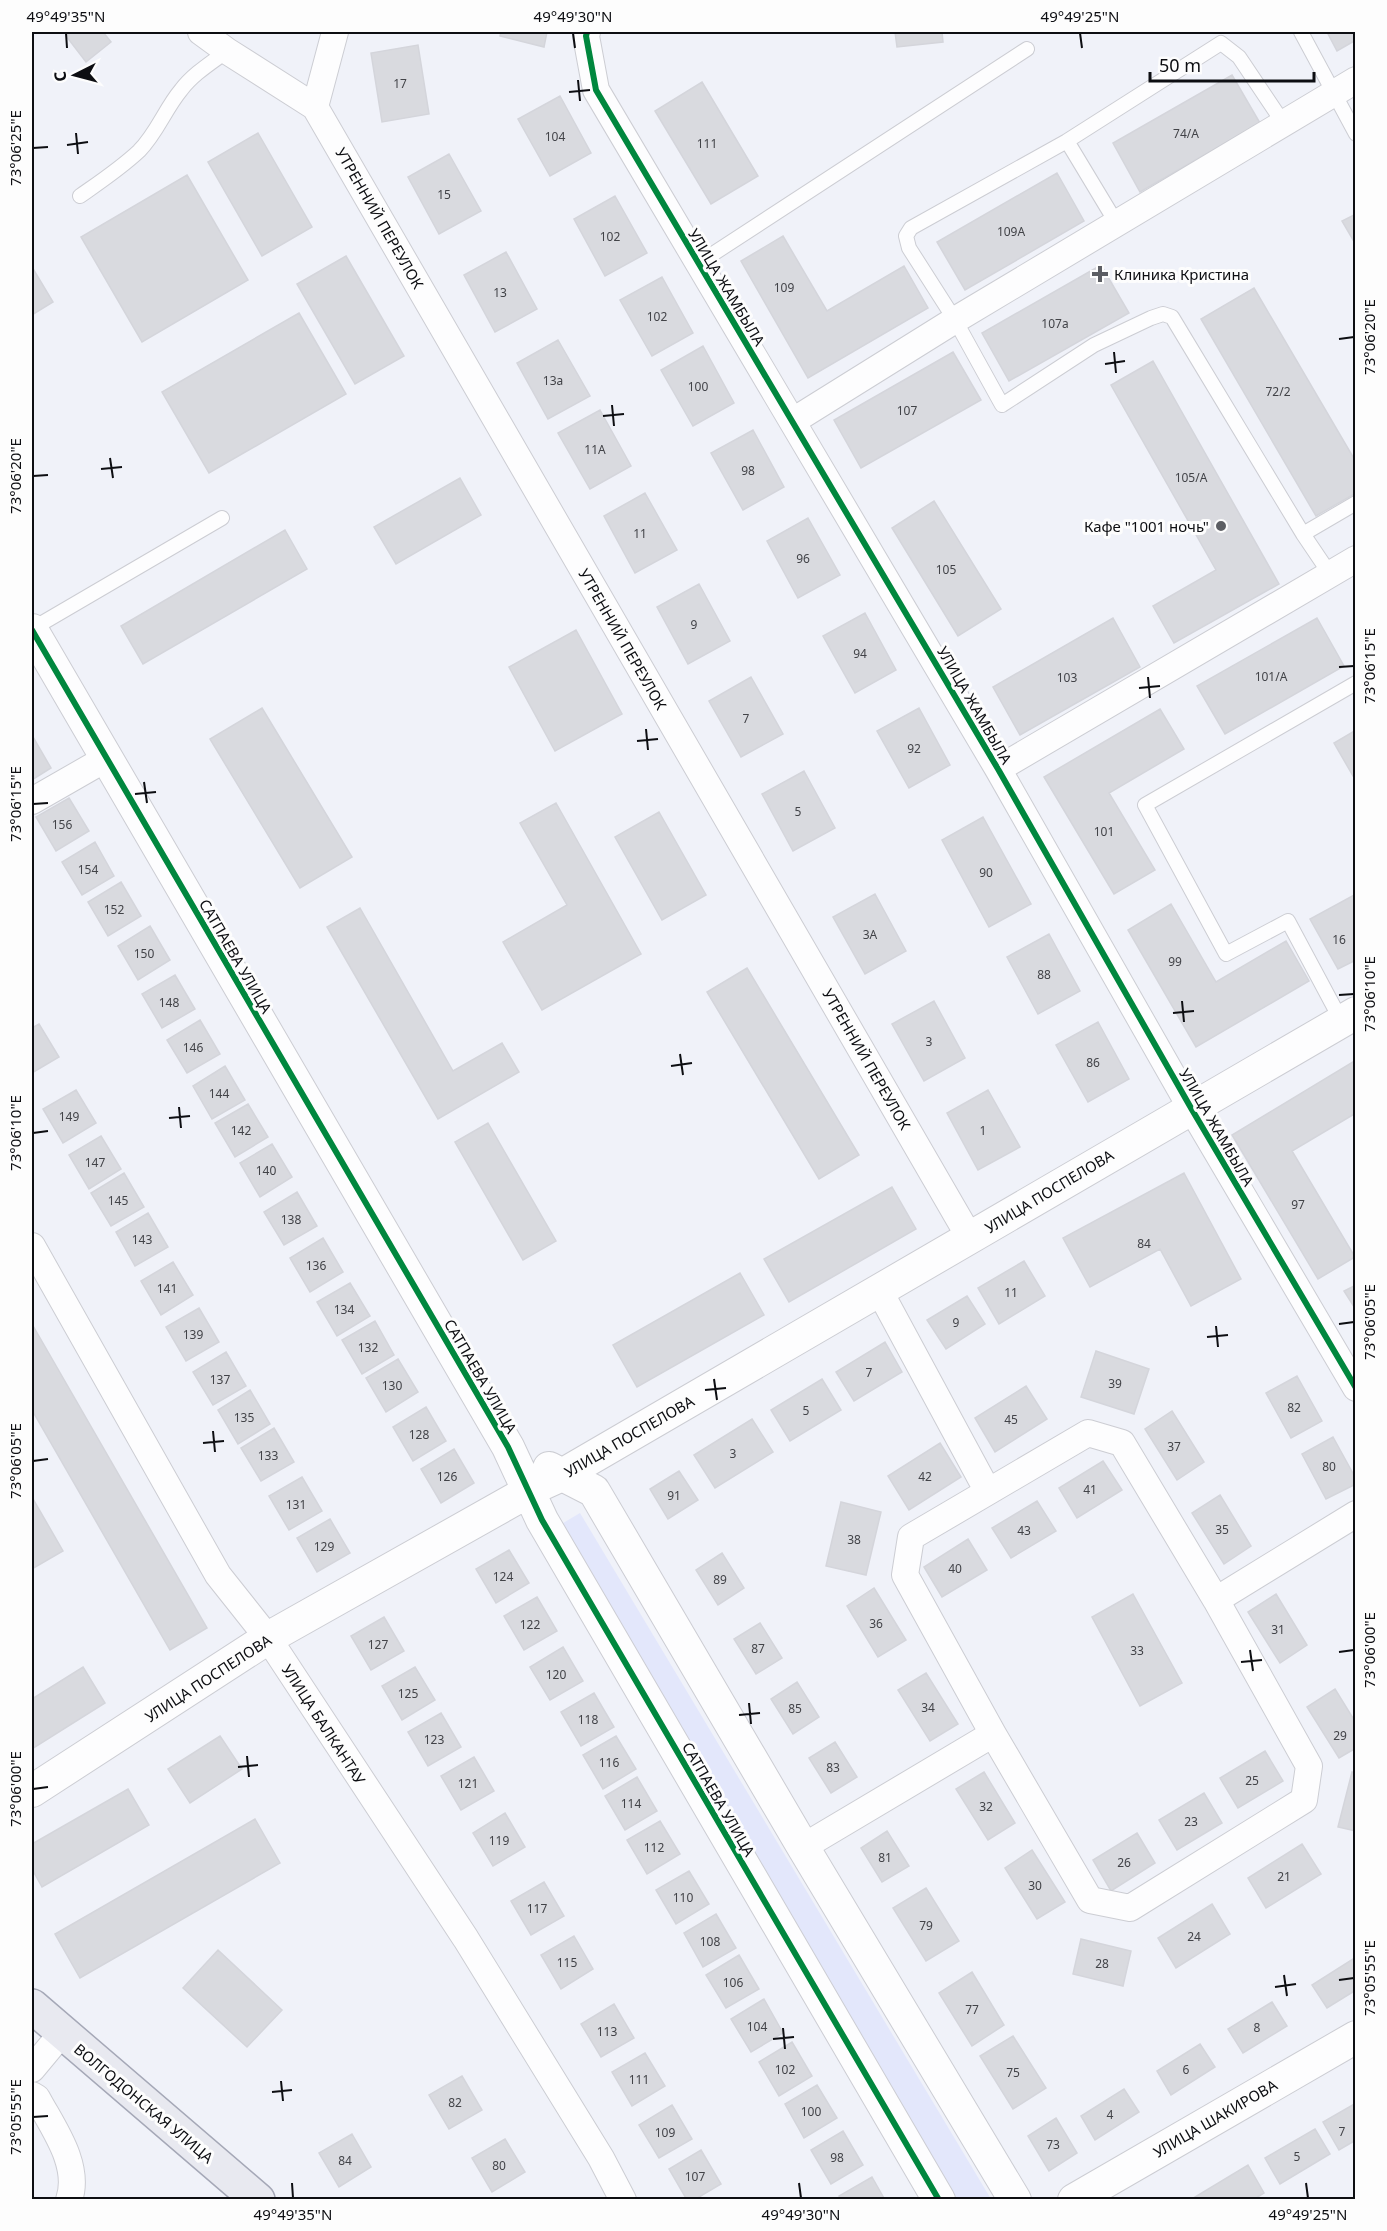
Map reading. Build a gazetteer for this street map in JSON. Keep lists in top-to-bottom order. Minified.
{"streets":{"main road":["ВОЛГОДОНСКАЯ УЛИЦА"],"street":["УТРЕННИЙ ПЕРЕУЛОК","УЛИЦА ЖАМБЫЛА","САТПАЕВА УЛИЦА","УЛИЦА ПОСПЕЛОВА","УЛИЦА БАЛКАНТАУ","УЛИЦА ШАКИРОВА"]},"crossings":[["УТРЕННИЙ ПЕРЕУЛОК","УЛИЦА ПОСПЕЛОВА"],["УЛИЦА ЖАМБЫЛА","УЛИЦА ПОСПЕЛОВА"],["САТПАЕВА УЛИЦА","УЛИЦА ПОСПЕЛОВА"],["УЛИЦА ПОСПЕЛОВА","УЛИЦА БАЛКАНТАУ"]],"places":{"health":["Клиника Кристина"],"other":["Кафе \"1001 ночь\""]},"house_numbers":["17","74/А","104","111","15","109А","102","109","13","102","107а","13а","100","72/2","107","11А","98","105/А","11","96","105","9","94","101/А","103","7","92","5","156","101","154","90","152","3А","16","150","99","88","148","3","146","86","144","149","142","1","147","140","145","97","138","143","84","136","141","11","134","9","139","132","7","137","39","130","82","5","135","45","128","37","3","133","80","126","42","41","91","131","35","43","38","129","40","124","89","36","122","31","127","87","33","120","125","34","85","118","29","123","116","83","25","121","114","32","23","119","112","81","26","21","30","110","117","79","24","108","115","28","106","77","104","8","113","102","6","75","111","82","100","4","7","109","73","5","98","84","80","107"],"scale_bar":"50 m","north":"left","coordinates":["49°49'35\"N","49°49'30\"N","49°49'25\"N","73°06'25\"E","73°06'20\"E","73°06'15\"E","73°06'10\"E","73°06'05\"E","73°06'00\"E","73°05'55\"E"]}
